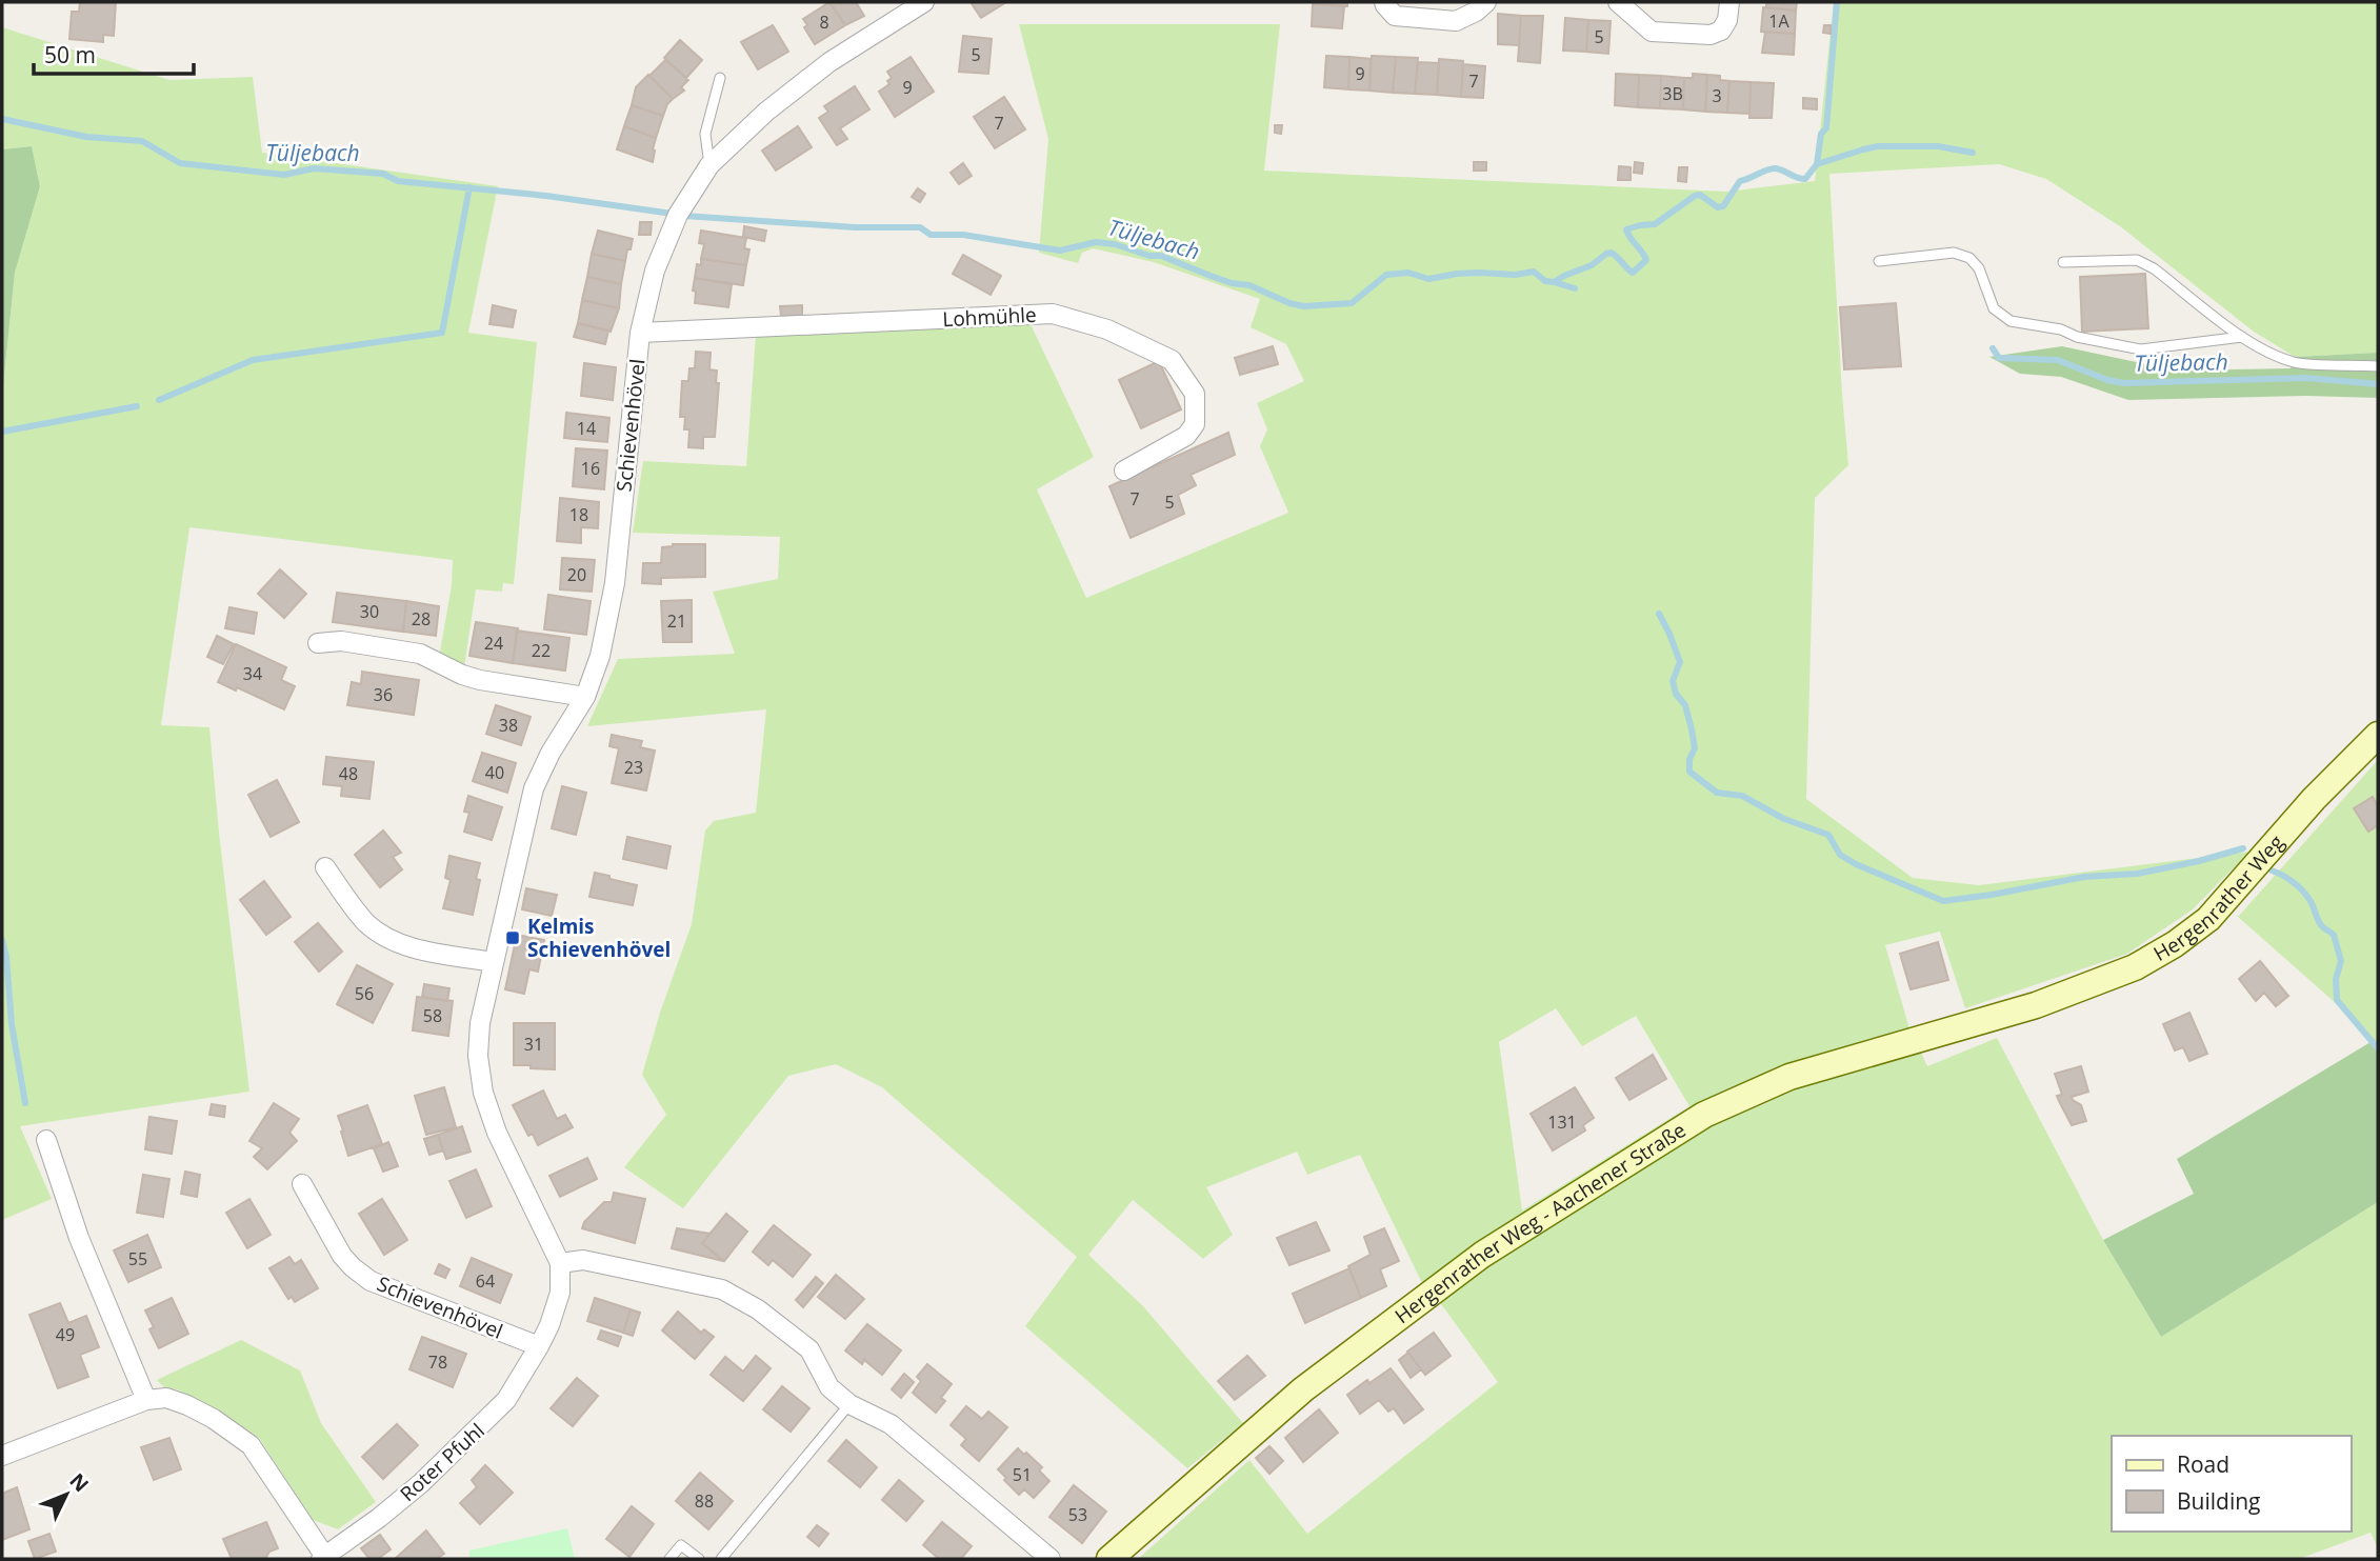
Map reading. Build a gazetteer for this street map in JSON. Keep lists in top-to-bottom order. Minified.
{"streets":{"street":["Lohmühle","Schievenhövel","Hergenrather Weg","Hergenrather Weg - Aachener Straße","Roter Pfuhl"]},"crossings":[["Lohmühle","Schievenhövel"],["Schievenhövel","Roter Pfuhl"],["Hergenrather Weg","Hergenrather Weg - Aachener Straße"]],"water":["Tüljebach"],"places":{"transit":["Kelmis Schievenhövel"]},"house_numbers":["1A","8","5","5","9","7","9","3B","3","7","14","16","7","5","18","20","30","28","21","24","22","34","36","38","23","40","48","56","58","31","131","55","64","49","78","51","88","53"],"legend":["Road","Building"],"scale_bar":"50 m","north":"top right"}
